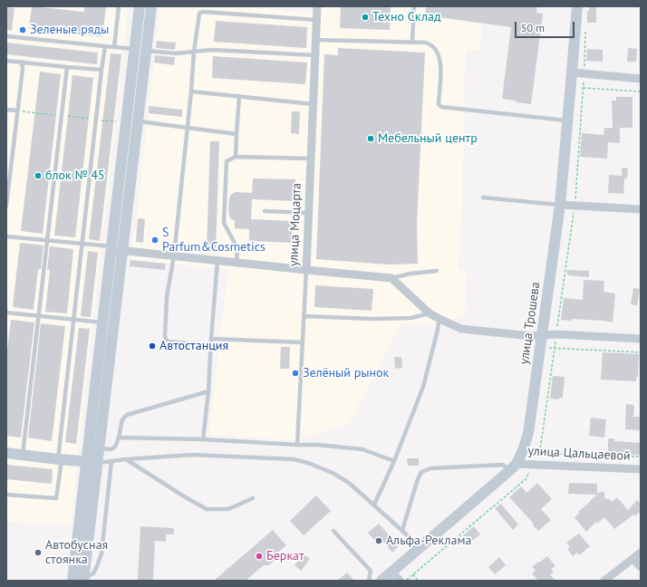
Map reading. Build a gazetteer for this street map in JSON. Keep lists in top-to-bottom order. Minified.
{"streets":{"street":["улица Моцарта","улица Трошева","улица Цальцаевой"]},"crossings":[["улица Трошева","улица Цальцаевой"]],"places":["Техно Склад","Зеленые ряды","Мебельный центр","блок № 45","S Parfum&Cosmetics","Автостанция","Зелёный рынок","Альфа-Реклама","Автобусная стоянка","Беркат"],"scale_bar":"50 m"}
